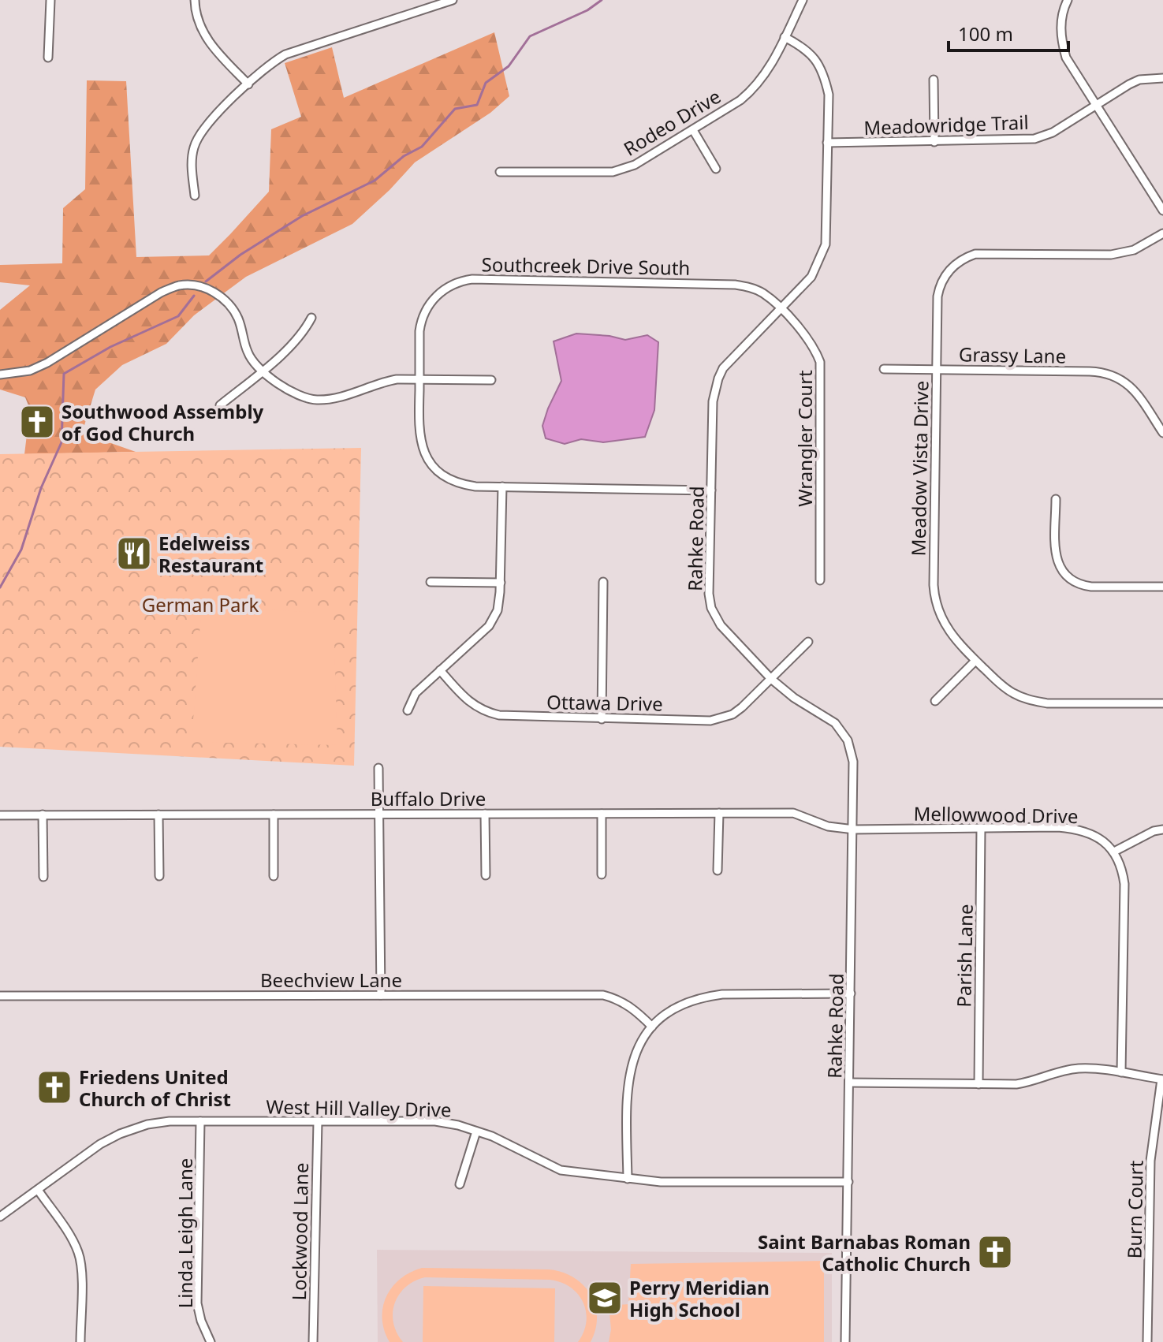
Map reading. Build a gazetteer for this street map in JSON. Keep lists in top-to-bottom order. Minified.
{"streets":{"street":["Rodeo Drive","Meadowridge Trail","Southcreek Drive South","Grassy Lane","Wrangler Court","Meadow Vista Drive","Rahke Road","Ottawa Drive","Buffalo Drive","Mellowwood Drive","Parish Lane","Beechview Lane","West Hill Valley Drive","Burn Court","Lockwood Lane","Linda Leigh Lane"]},"crossings":[["Rodeo Drive","Rahke Road"],["Meadowridge Trail","Rahke Road"],["Southcreek Drive South","Wrangler Court"],["Southcreek Drive South","Rahke Road"],["Grassy Lane","Meadow Vista Drive"],["Wrangler Court","Rahke Road"],["Rahke Road","Ottawa Drive"],["Rahke Road","Buffalo Drive"],["Rahke Road","Mellowwood Drive"],["Rahke Road","West Hill Valley Drive"],["Buffalo Drive","Mellowwood Drive"],["Mellowwood Drive","Parish Lane"],["West Hill Valley Drive","Lockwood Lane"],["West Hill Valley Drive","Linda Leigh Lane"]],"parks":["German Park"],"places":{"church":["Southwood Assembly of God Church","Friedens United Church of Christ","Saint Barnabas Roman Catholic Church"],"restaurant":["Edelweiss Restaurant"],"school or university":["Perry Meridian High School"]},"scale_bar":"100 m"}
